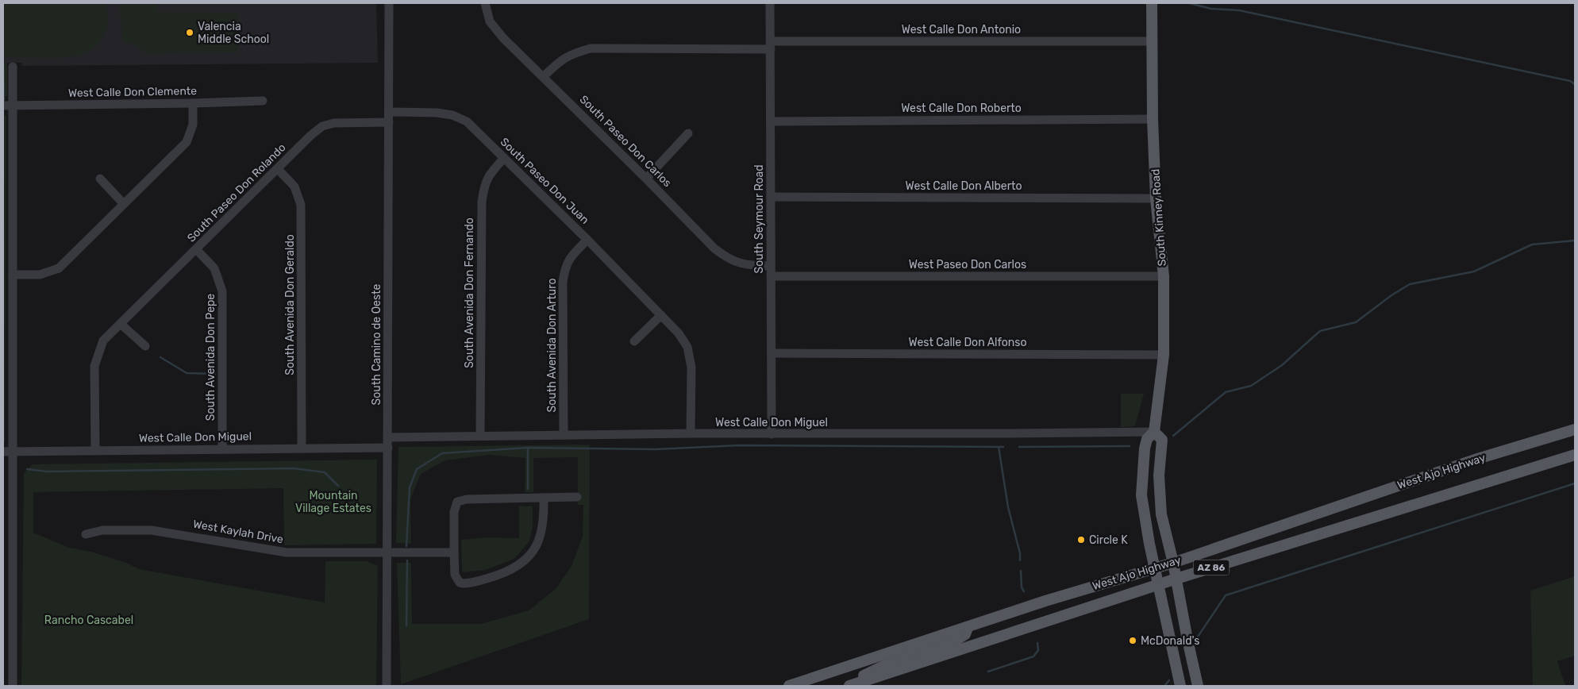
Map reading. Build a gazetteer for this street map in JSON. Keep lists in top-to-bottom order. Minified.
{"streets":{"main road":["South Kinney Road","West Ajo Highway","AZ 86"],"street":["West Calle Don Antonio","West Calle Don Clemente","West Calle Don Roberto","South Paseo Don Carlos","South Paseo Don Juan","West Calle Don Alberto","South Paseo Don Rolando","South Seymour Road","West Paseo Don Carlos","South Avenida Don Fernando","South Avenida Don Geraldo","West Calle Don Alfonso","South Camino de Oeste","South Avenida Don Arturo","South Avenida Don Pepe","West Calle Don Miguel","West Kaylah Drive"]},"crossings":[["West Calle Don Antonio","South Paseo Don Carlos"],["West Calle Don Antonio","South Kinney Road"],["West Calle Don Antonio","South Seymour Road"],["West Calle Don Roberto","South Kinney Road"],["West Calle Don Roberto","South Seymour Road"],["South Paseo Don Carlos","South Seymour Road"],["South Paseo Don Juan","South Avenida Don Fernando"],["South Paseo Don Juan","South Camino de Oeste"],["South Paseo Don Juan","South Avenida Don Arturo"],["South Paseo Don Juan","West Calle Don Miguel"],["West Calle Don Alberto","South Kinney Road"],["West Calle Don Alberto","South Seymour Road"],["South Paseo Don Rolando","South Avenida Don Geraldo"],["South Paseo Don Rolando","South Camino de Oeste"],["South Paseo Don Rolando","South Avenida Don Pepe"],["South Paseo Don Rolando","West Calle Don Miguel"],["South Kinney Road","West Paseo Don Carlos"],["South Kinney Road","West Calle Don Alfonso"],["South Kinney Road","West Calle Don Miguel"],["South Kinney Road","West Ajo Highway"],["South Seymour Road","West Paseo Don Carlos"],["South Seymour Road","West Calle Don Alfonso"],["South Seymour Road","West Calle Don Miguel"],["South Avenida Don Fernando","West Calle Don Miguel"],["South Avenida Don Geraldo","West Calle Don Miguel"],["South Camino de Oeste","West Calle Don Miguel"],["South Camino de Oeste","West Kaylah Drive"],["South Avenida Don Arturo","West Calle Don Miguel"],["South Avenida Don Pepe","West Calle Don Miguel"]],"parks":["Mountain Village Estates","Rancho Cascabel"],"places":["Valencia Middle School","Circle K","McDonald's"]}
